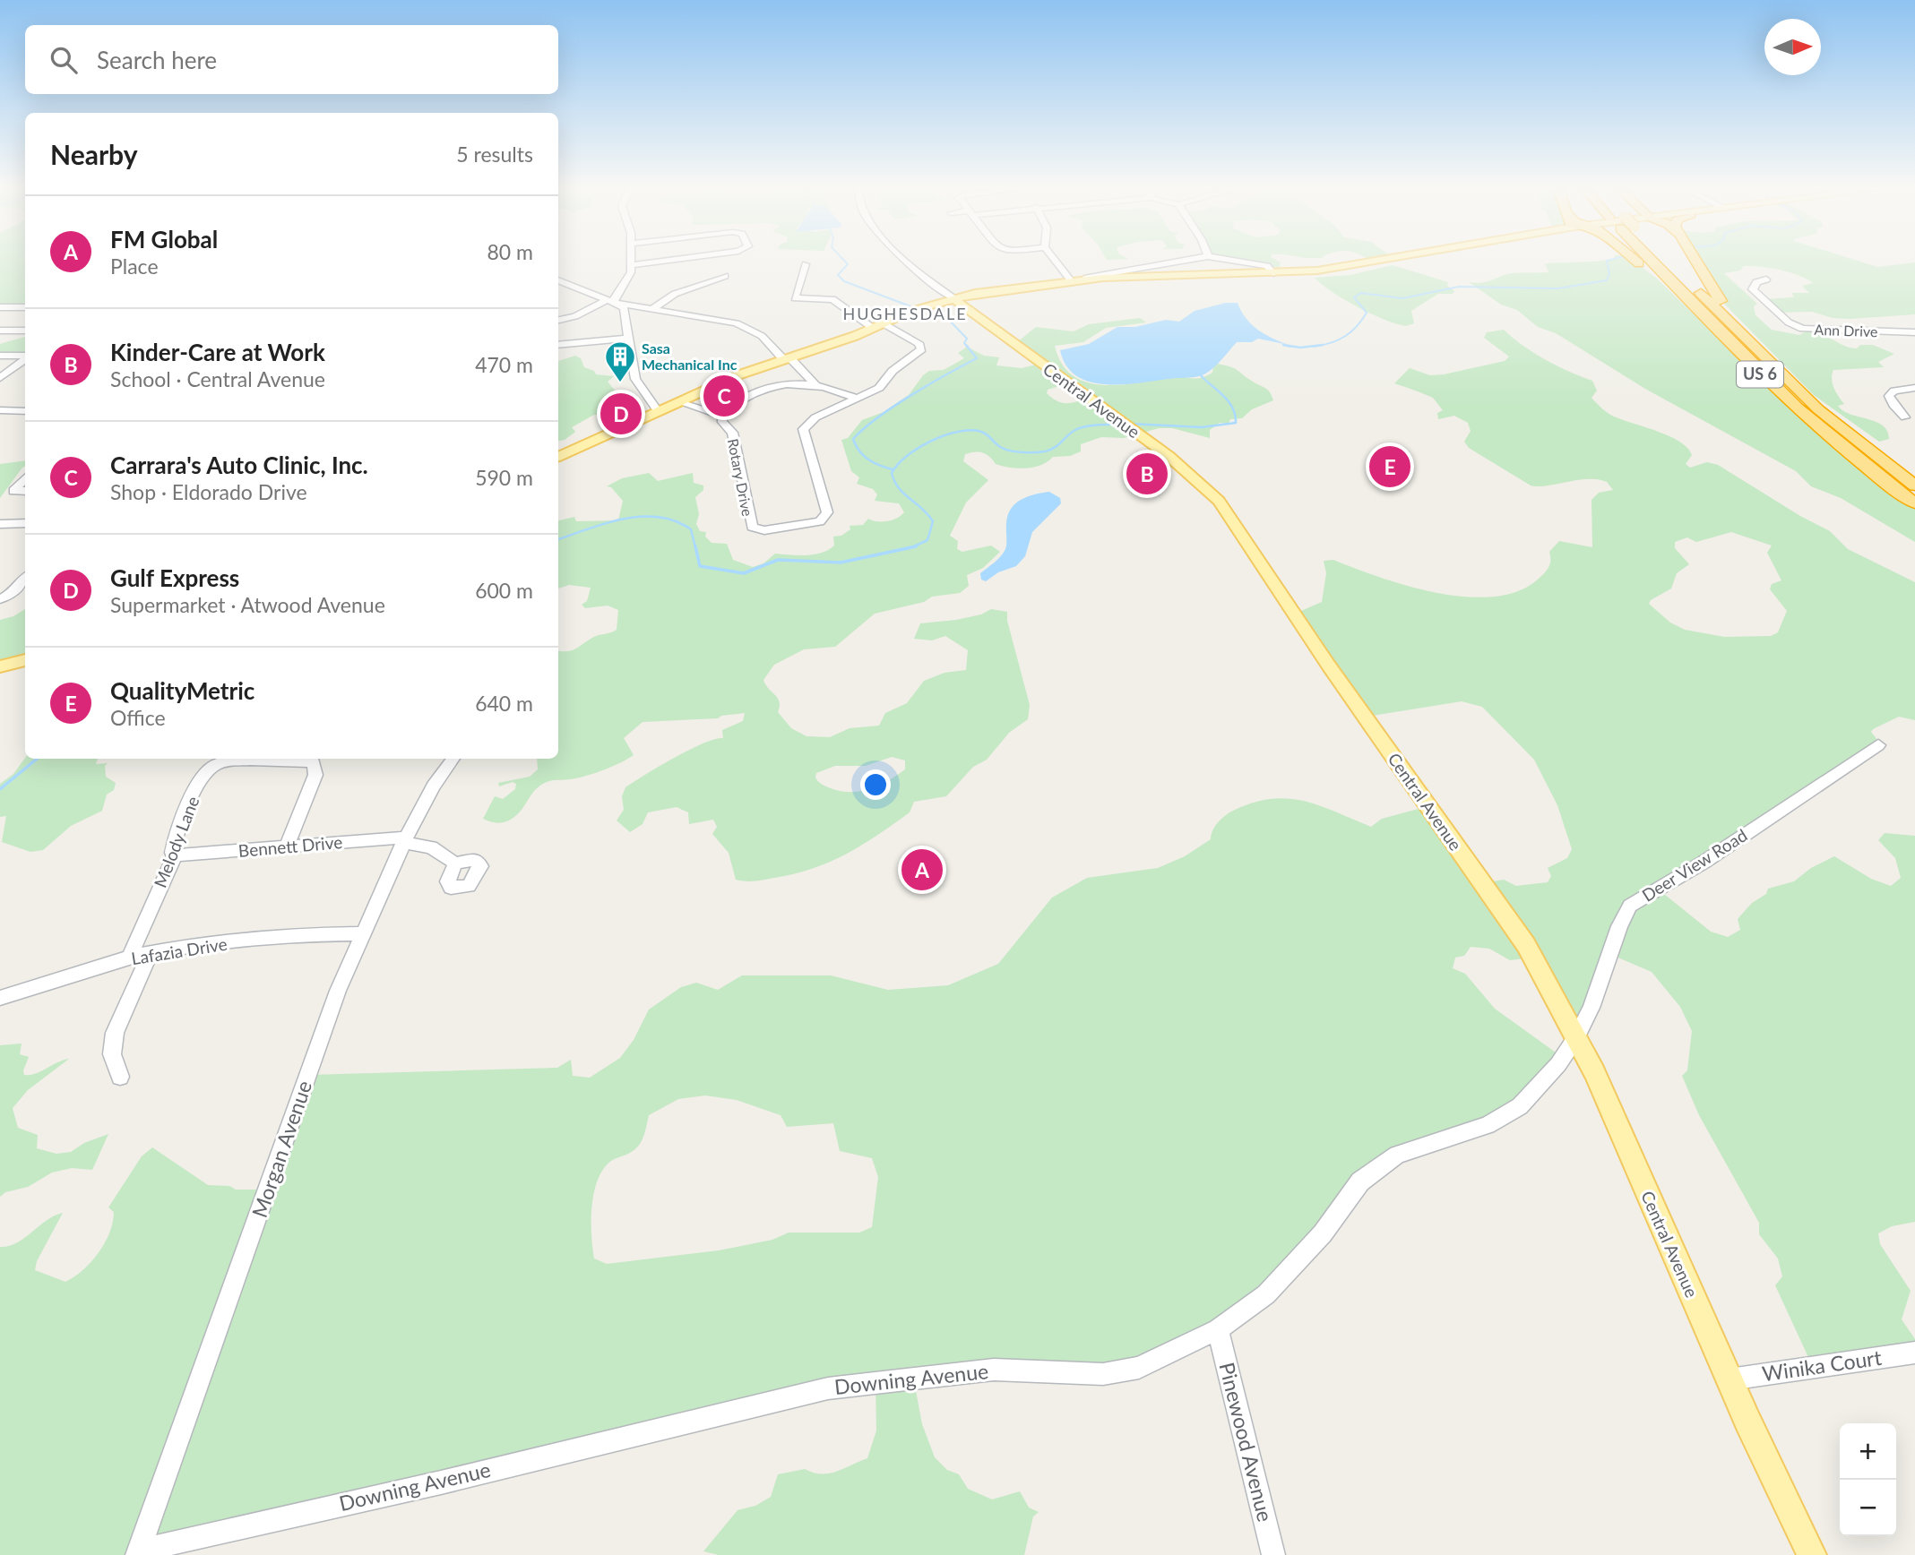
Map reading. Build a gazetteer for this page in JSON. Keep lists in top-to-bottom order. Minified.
{"streets":{"highway":["US 6"],"main road":["Central Avenue"],"street":["Ann Drive","Rotary Drive","Melody Lane","Bennett Drive","Deer View Road","Lafazia Drive","Morgan Avenue","Winika Court","Downing Avenue","Pinewood Avenue"]},"crossings":[["Central Avenue","Deer View Road"],["Central Avenue","Winika Court"],["Central Avenue","Downing Avenue"],["Melody Lane","Bennett Drive"],["Melody Lane","Lafazia Drive"],["Bennett Drive","Morgan Avenue"],["Deer View Road","Downing Avenue"],["Lafazia Drive","Morgan Avenue"],["Morgan Avenue","Downing Avenue"],["Downing Avenue","Pinewood Avenue"]],"districts":["HUGHESDALE"],"places":{"building":["Sasa Mechanical Inc"]},"north":"right","page":{"search":"Search here","heading":["Nearby","5 results"],"list":[{"mark":"A","name":"FM Global","note":"Place","value":"80 m"},{"mark":"B","name":"Kinder-Care at Work","note":"School · Central Avenue","value":"470 m"},{"mark":"C","name":"Carrara's Auto Clinic, Inc.","note":"Shop · Eldorado Drive","value":"590 m"},{"mark":"D","name":"Gulf Express","note":"Supermarket · Atwood Avenue","value":"600 m"},{"mark":"E","name":"QualityMetric","note":"Office","value":"640 m"}],"pins":["C","D","E","B","A"],"map_buttons":["+","−"]}}
